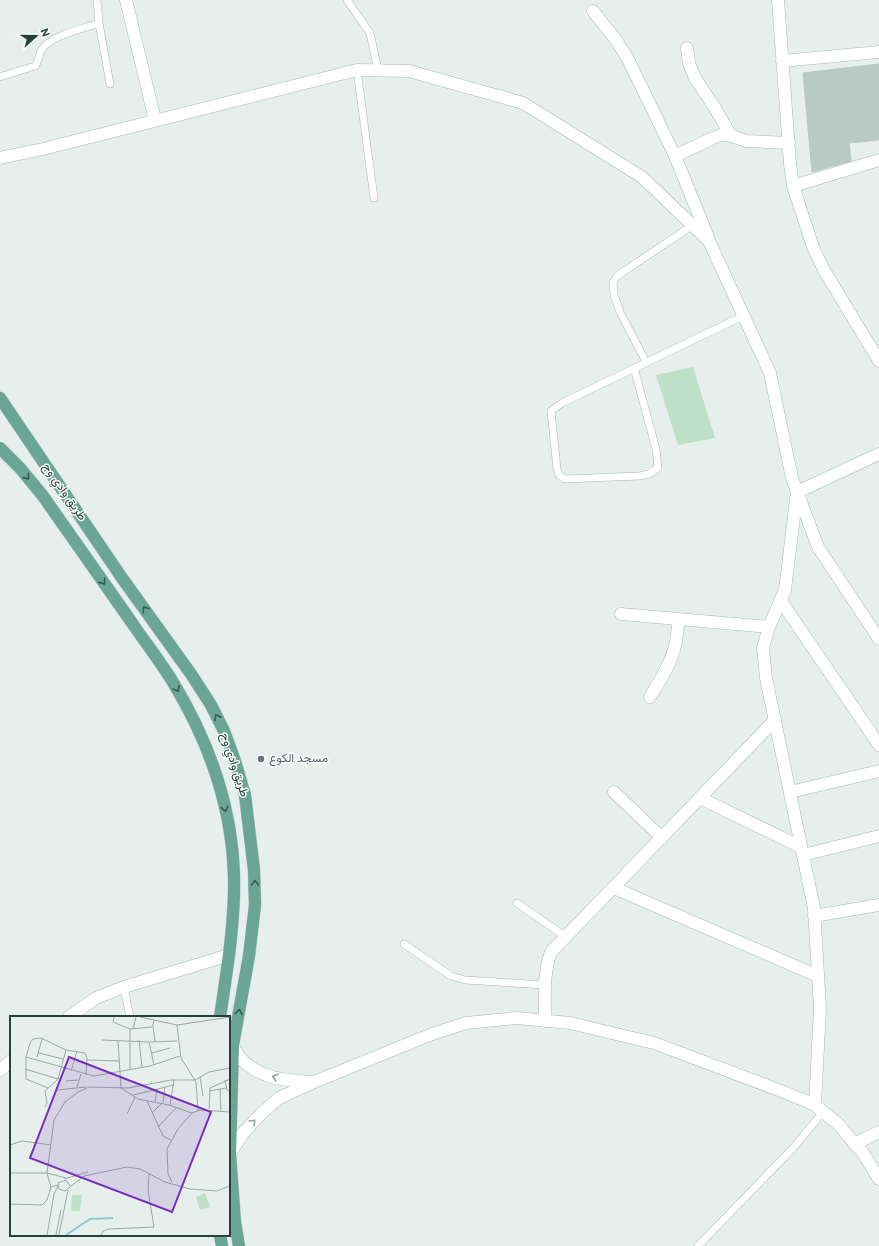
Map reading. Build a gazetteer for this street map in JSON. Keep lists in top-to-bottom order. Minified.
{"streets":{"main road":["طريق وادي وج"]},"places":["مسجد الكوع"],"north":"right"}
